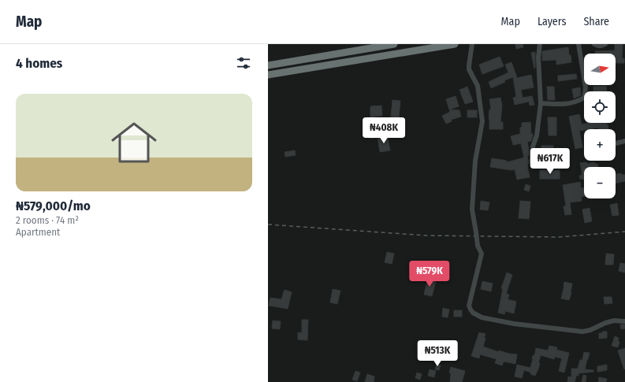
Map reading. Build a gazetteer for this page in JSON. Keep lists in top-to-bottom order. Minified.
{"north":"right","page":{"header":"Map","nav":["Map","Layers","Share"],"heading":"4 homes","map_buttons":["+","−"],"list":[{"name":"₦579,000/mo","note":"2 rooms · 74 m² · Apartment"}],"price":["₦408K","₦617K","₦579K","₦513K"]}}
